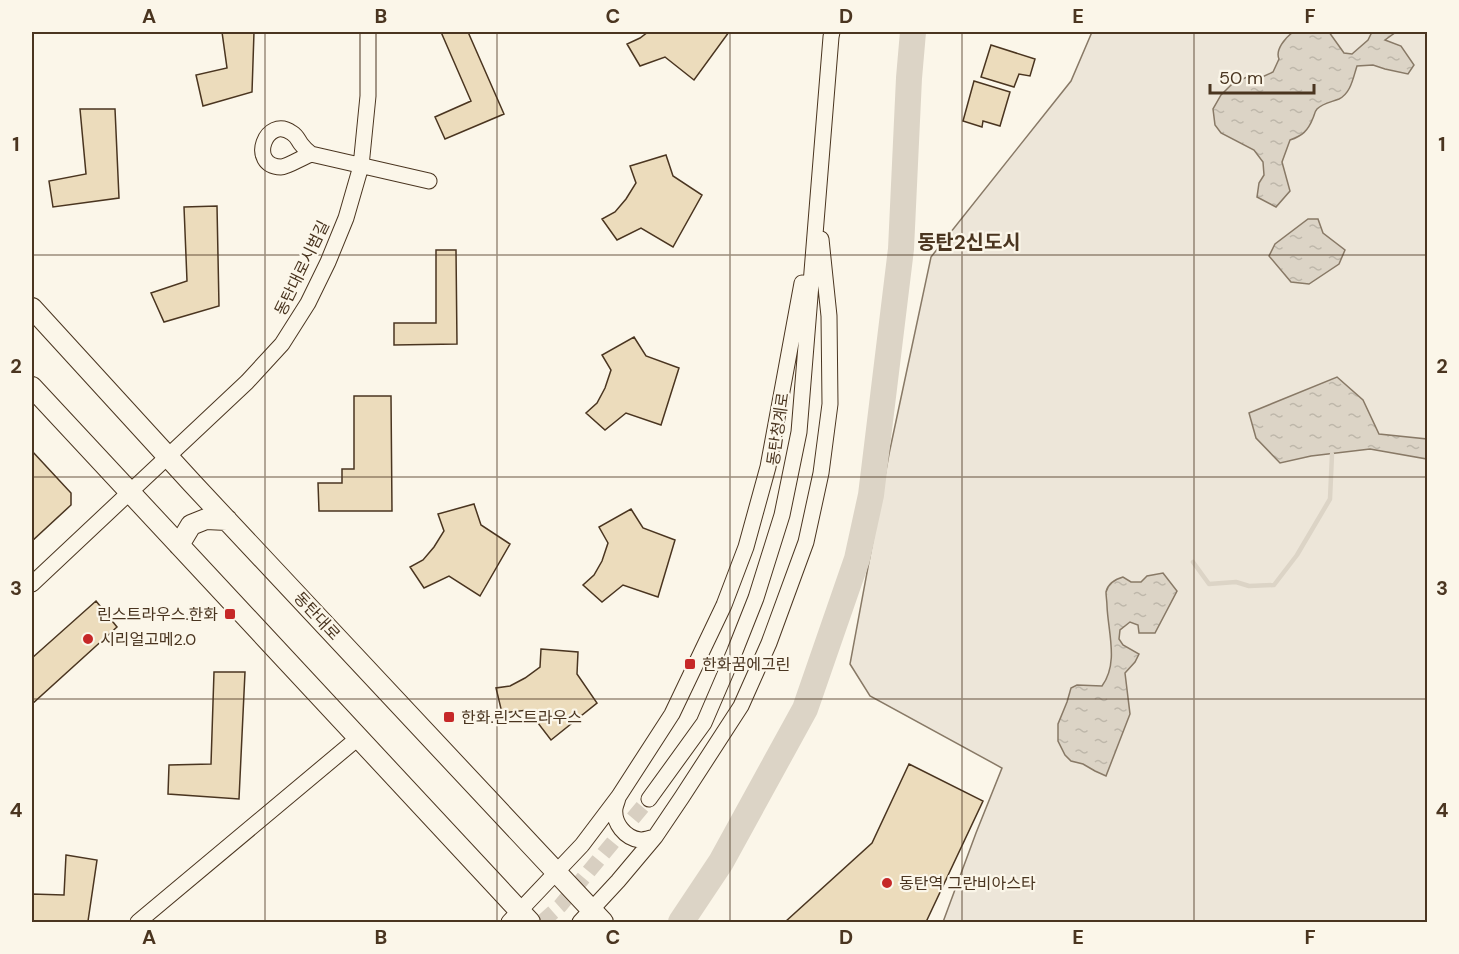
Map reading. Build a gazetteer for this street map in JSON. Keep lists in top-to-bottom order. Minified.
{"streets":{"main road":["동탄대로"],"street":["동탄대로시범길","동탄청계로"]},"crossings":[["동탄대로시범길","동탄대로"]],"districts":["동탄2신도시"],"places":{"transit":["린스트라우스.한화","한화꿈에그린","한화.린스트라우스"],"other":["시리얼고메2.0","동탄역 그란비아스타"]},"scale_bar":"50 m","grid":{"columns":["A","B","C","D","E","F"],"rows":["1","2","3","4"]}}
